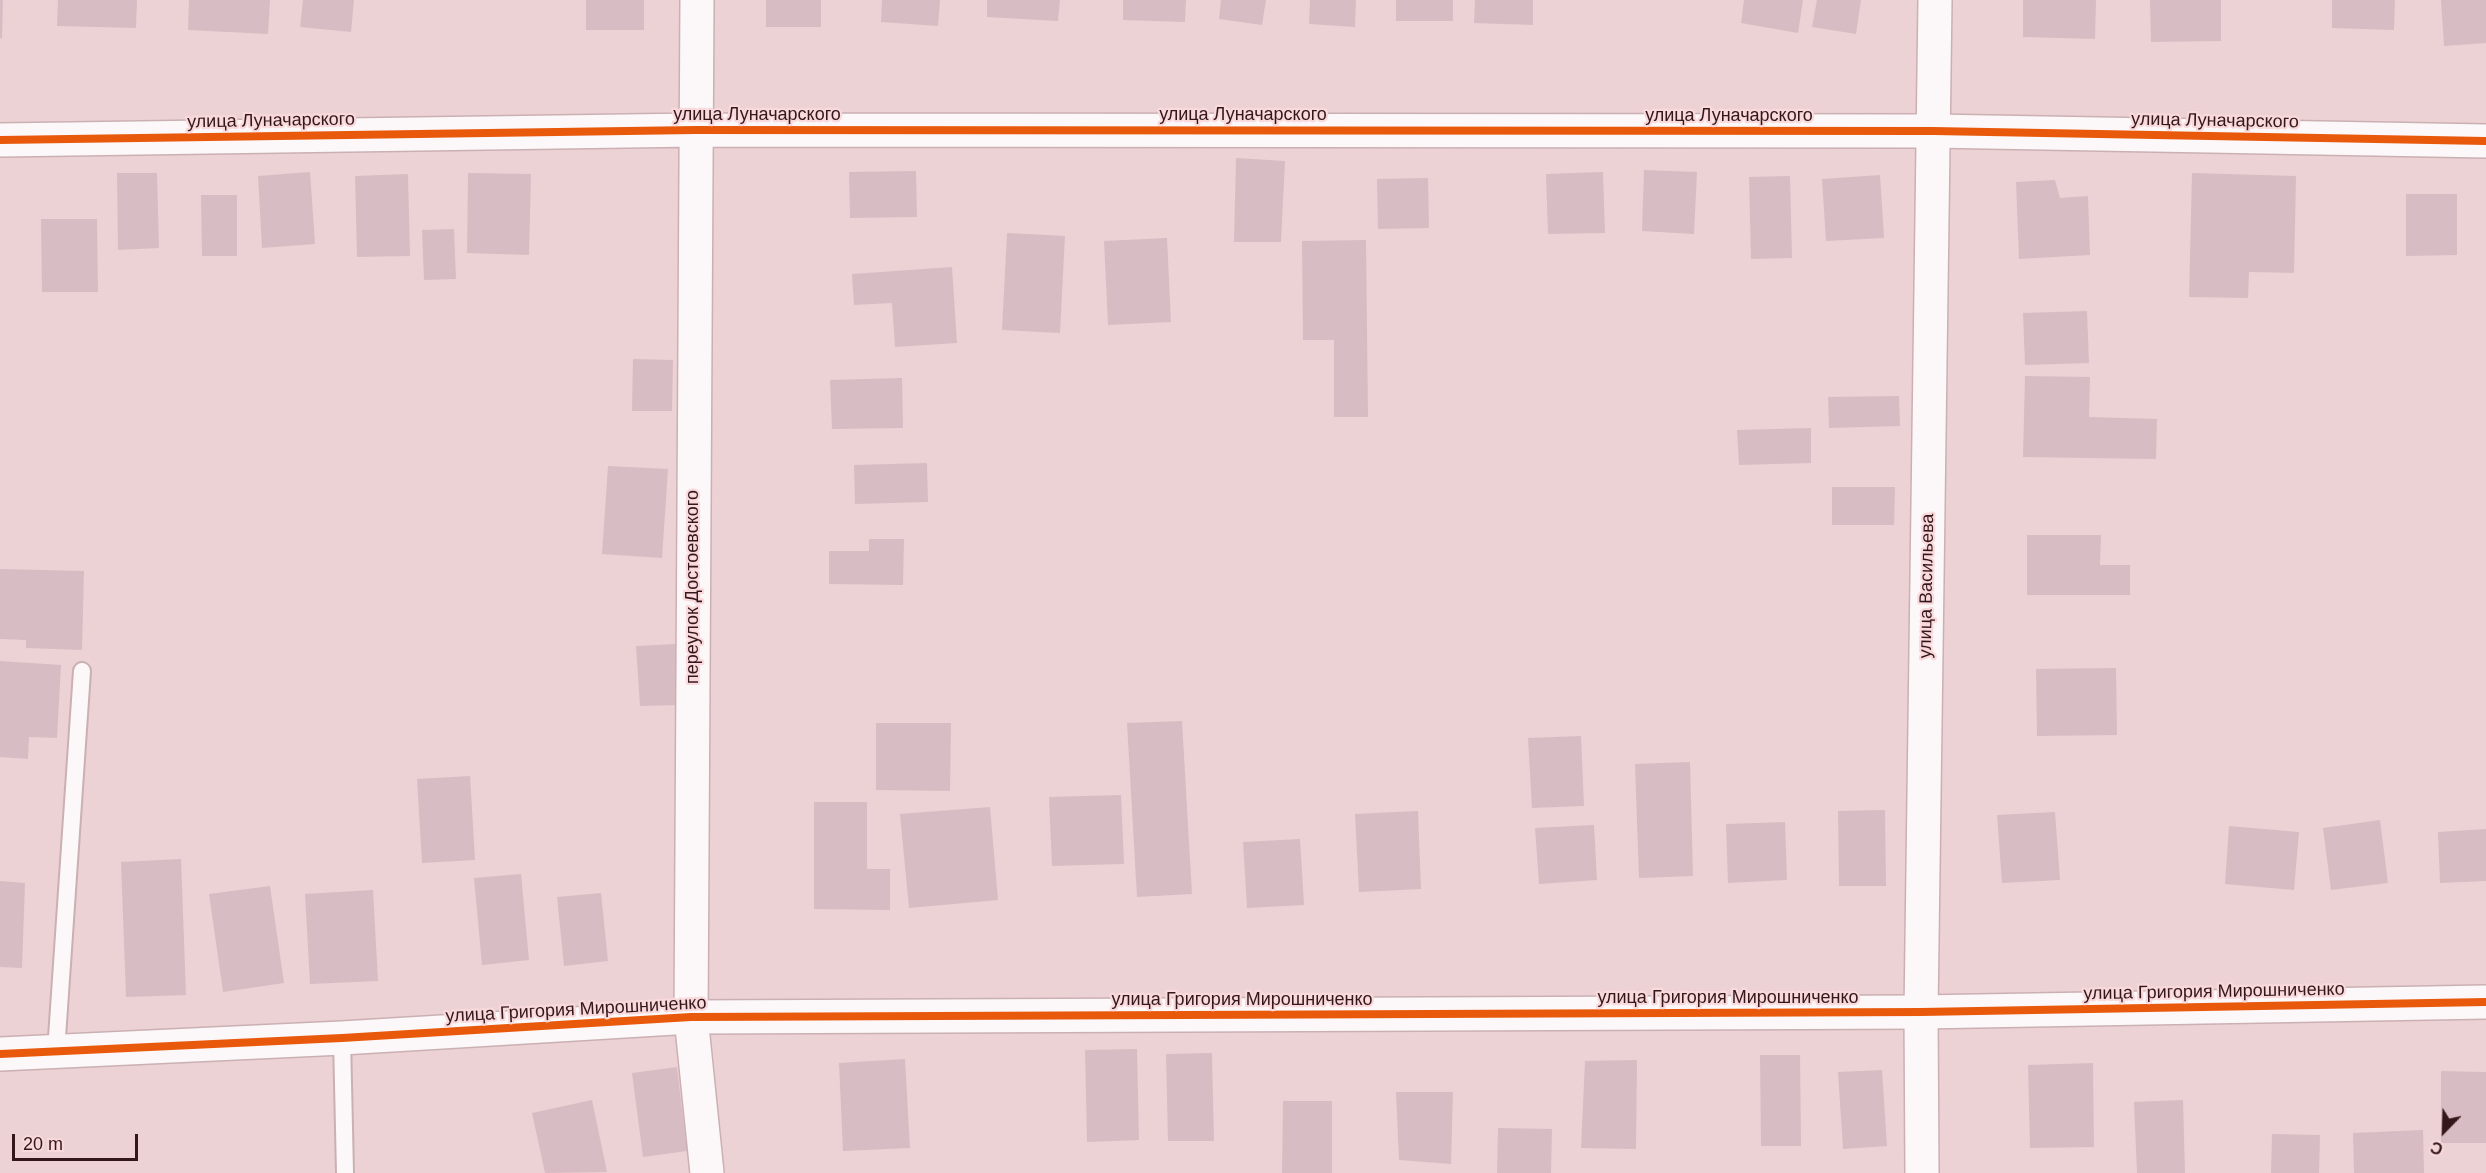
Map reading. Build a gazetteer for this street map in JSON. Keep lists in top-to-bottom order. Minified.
{"streets":{"street":["улица Луначарского","улица Васильева","переулок Достоевского","улица Григория Мирошниченко"]},"crossings":[["улица Луначарского","улица Васильева"],["улица Луначарского","переулок Достоевского"],["улица Васильева","улица Григория Мирошниченко"],["переулок Достоевского","улица Григория Мирошниченко"]],"scale_bar":"20 m","north":"bottom left"}
